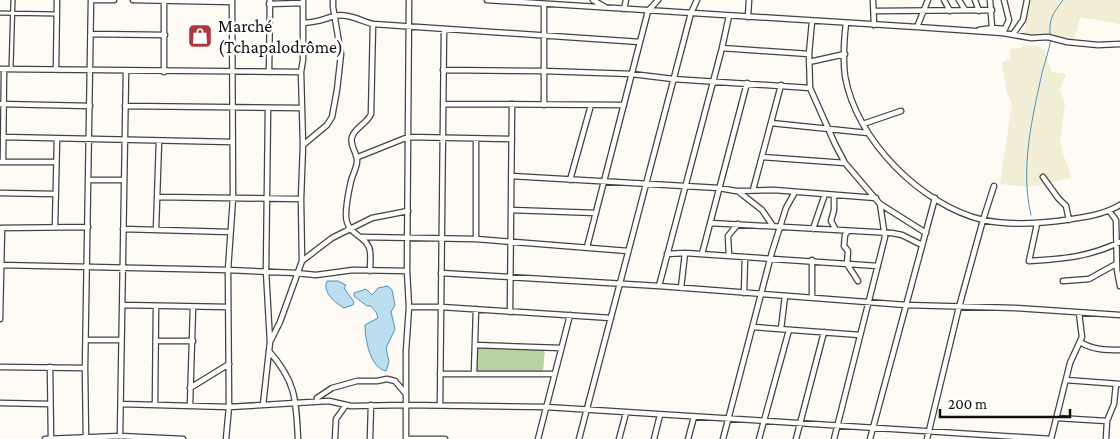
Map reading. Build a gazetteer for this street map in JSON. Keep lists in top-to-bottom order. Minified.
{"places":{"shop":["Marché (Tchapalodrôme)"]},"scale_bar":"200 m"}
